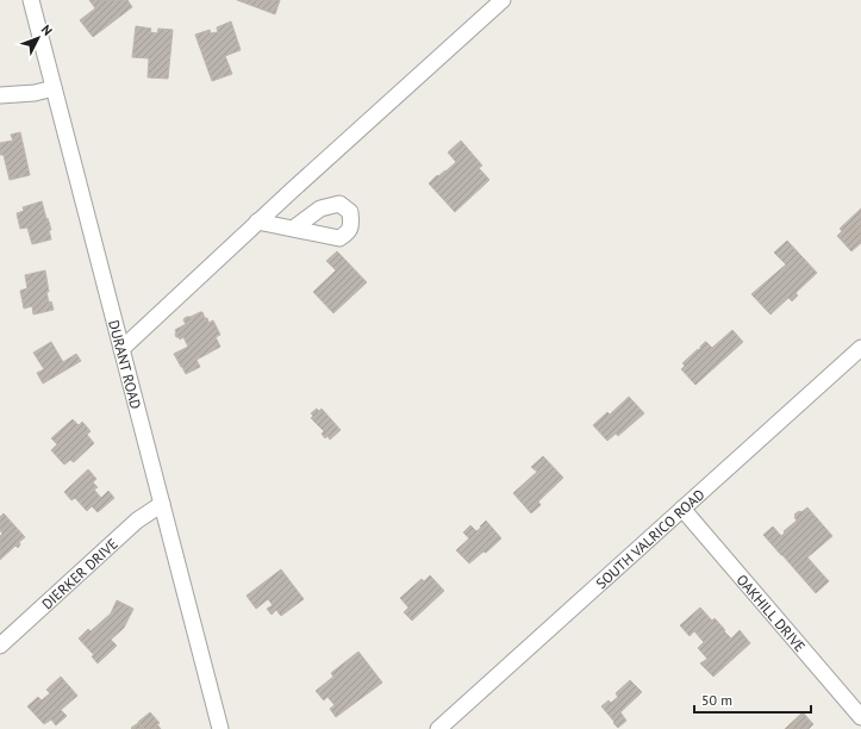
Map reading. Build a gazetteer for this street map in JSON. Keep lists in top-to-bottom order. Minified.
{"streets":{"street":["DURANT ROAD","SOUTH VALRICO ROAD","DIERKER DRIVE","OAKHILL DRIVE"]},"crossings":[["DURANT ROAD","DIERKER DRIVE"],["SOUTH VALRICO ROAD","OAKHILL DRIVE"]],"scale_bar":"50 m","north":"top right"}
